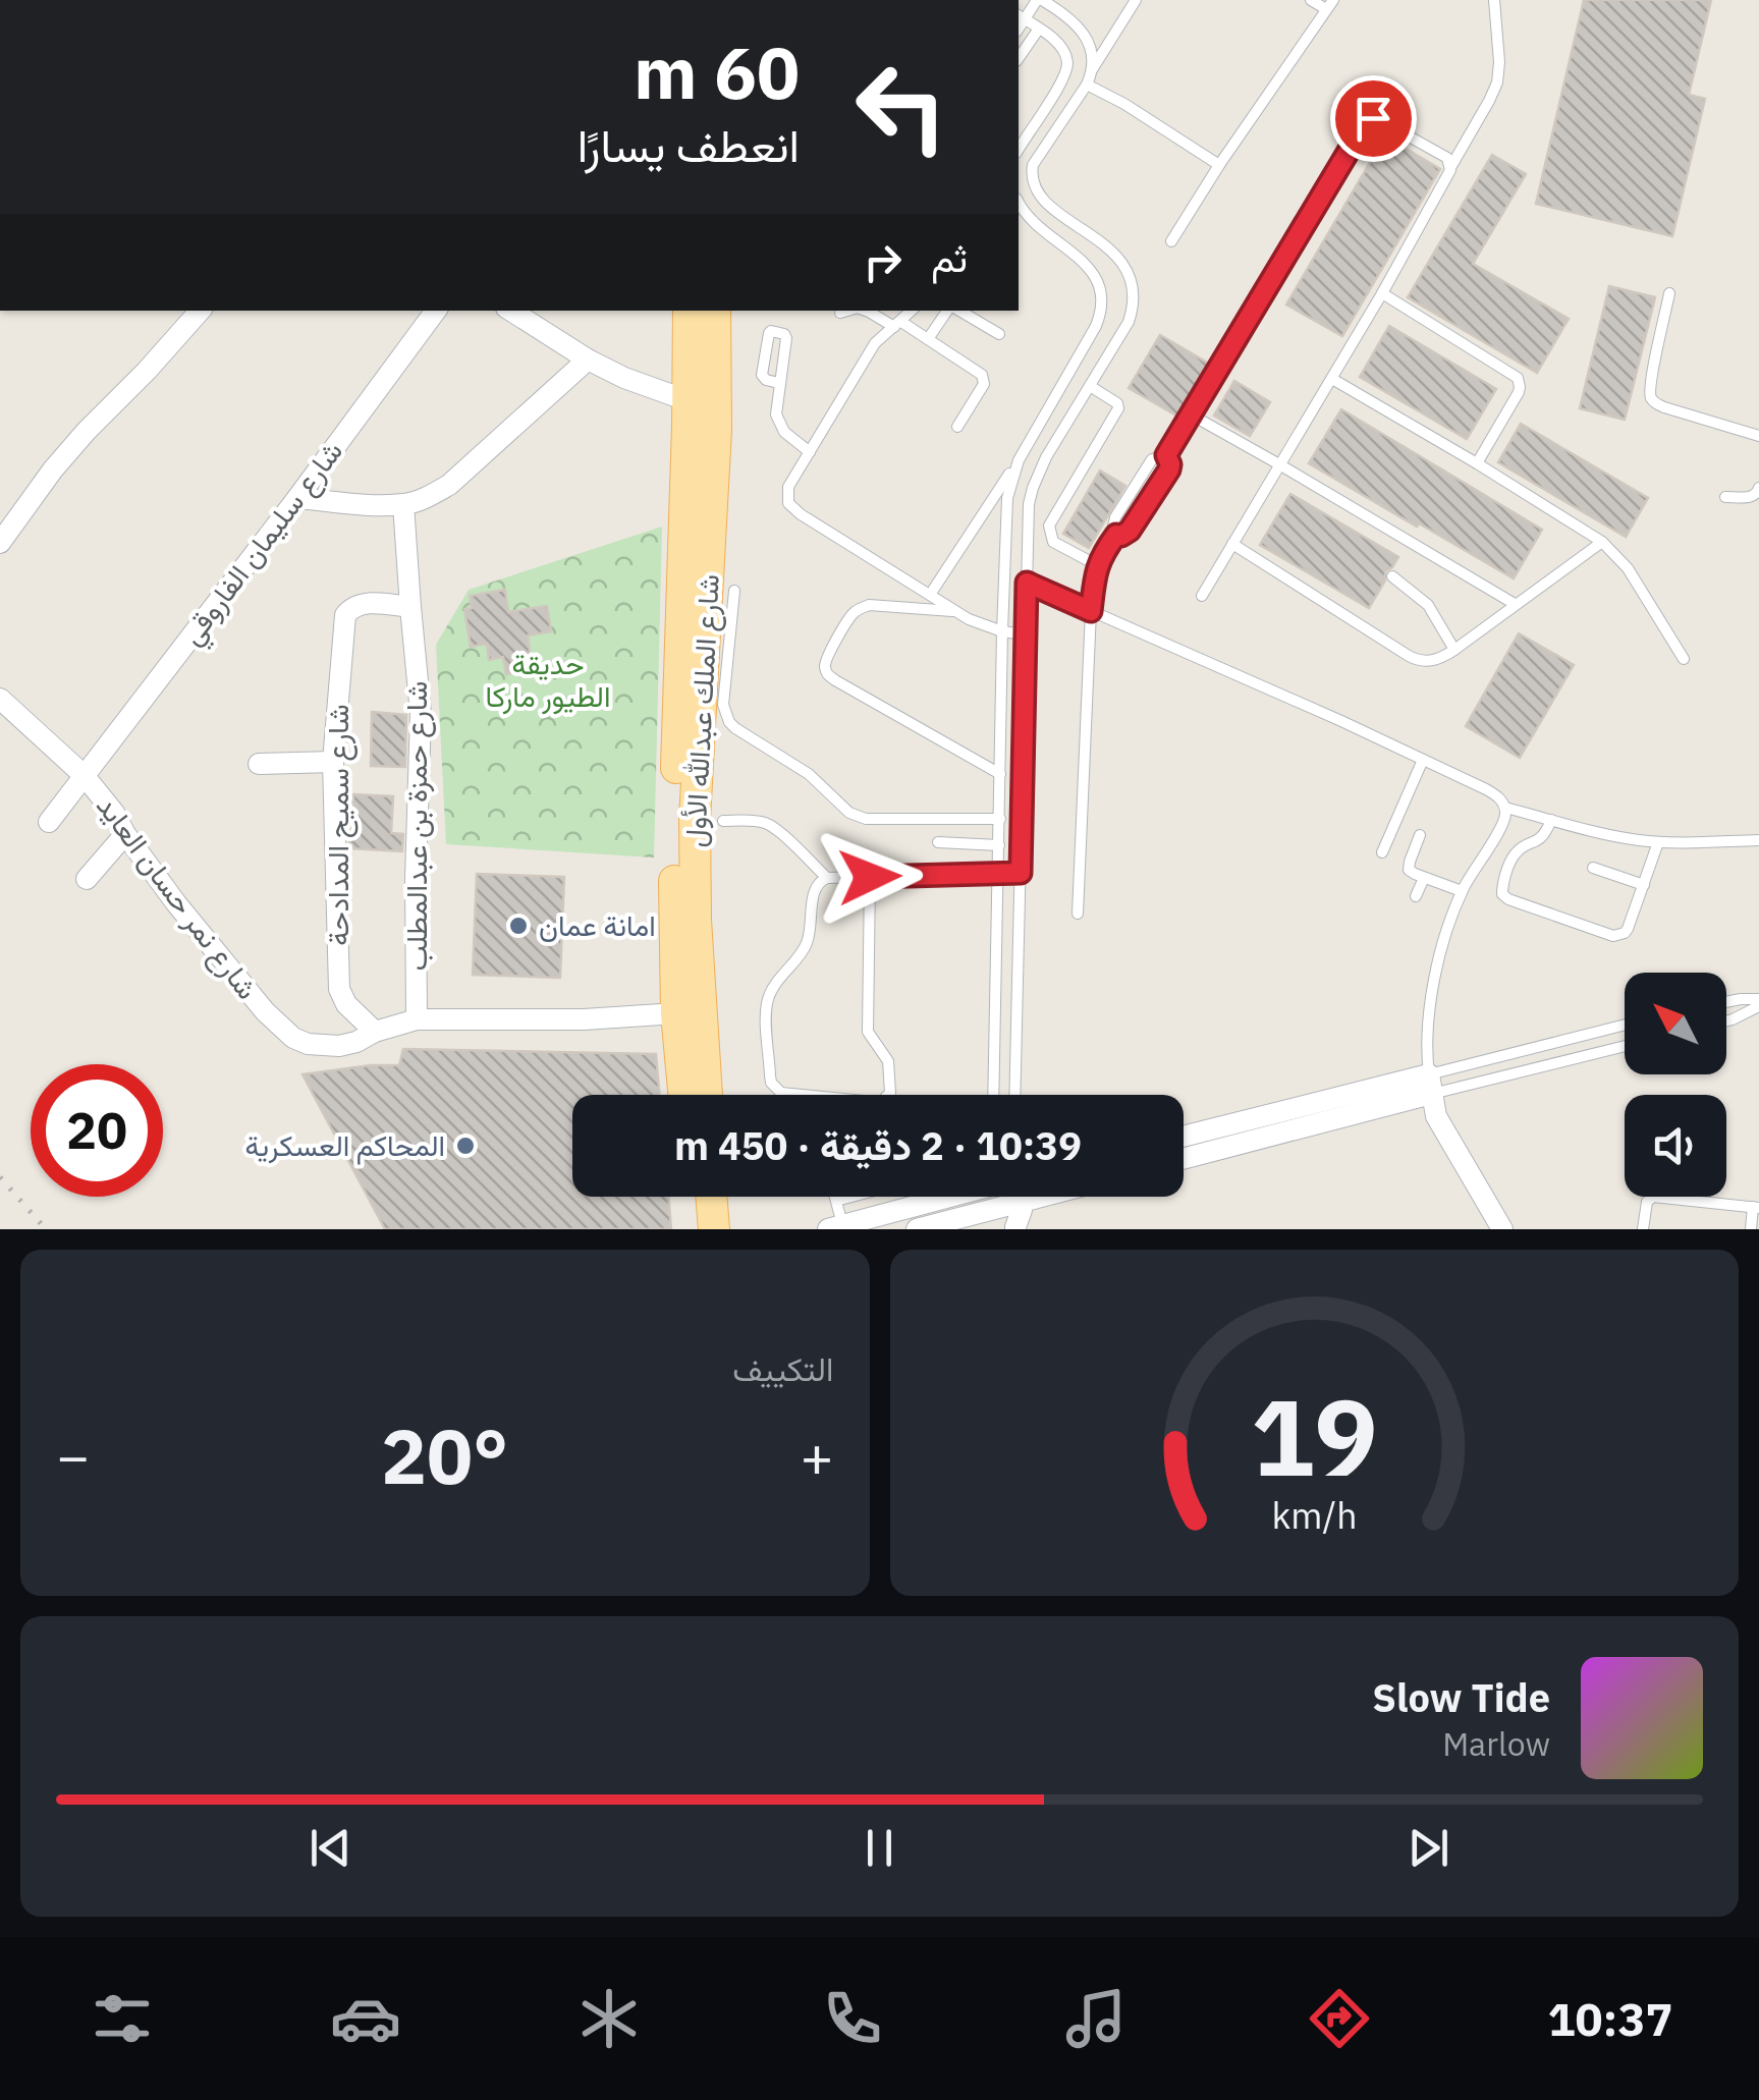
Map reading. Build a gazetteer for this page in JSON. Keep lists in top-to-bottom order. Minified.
{"streets":{"main road":["شارع الملك عبدالله الأول"],"street":["شارع سليمان الفاروقي","شارع سميح المدادحة","شارع حمزة بن عبدالمطلب","شارع نمر حسان العايد"]},"crossings":[["شارع سليمان الفاروقي","شارع نمر حسان العايد"],["شارع الملك عبدالله الأول","شارع نمر حسان العايد"],["شارع سميح المدادحة","شارع حمزة بن عبدالمطلب"],["شارع سميح المدادحة","شارع نمر حسان العايد"],["شارع حمزة بن عبدالمطلب","شارع نمر حسان العايد"]],"parks":["حديقة الطيور ماركا"],"places":["امانة عمان","المحاكم العسكرية"],"north":"top left","page":{"turn":["60 m","انعطف يسارًا"],"then":"ثم","limit":"20","trip":"10:39 · 2 دقيقة · 450 m","tile":"التكييف","heat":["−","20°","+"],"song":["Slow Tide","Marlow"],"tabs":"10:37","gauge":["19","km/h"]}}
